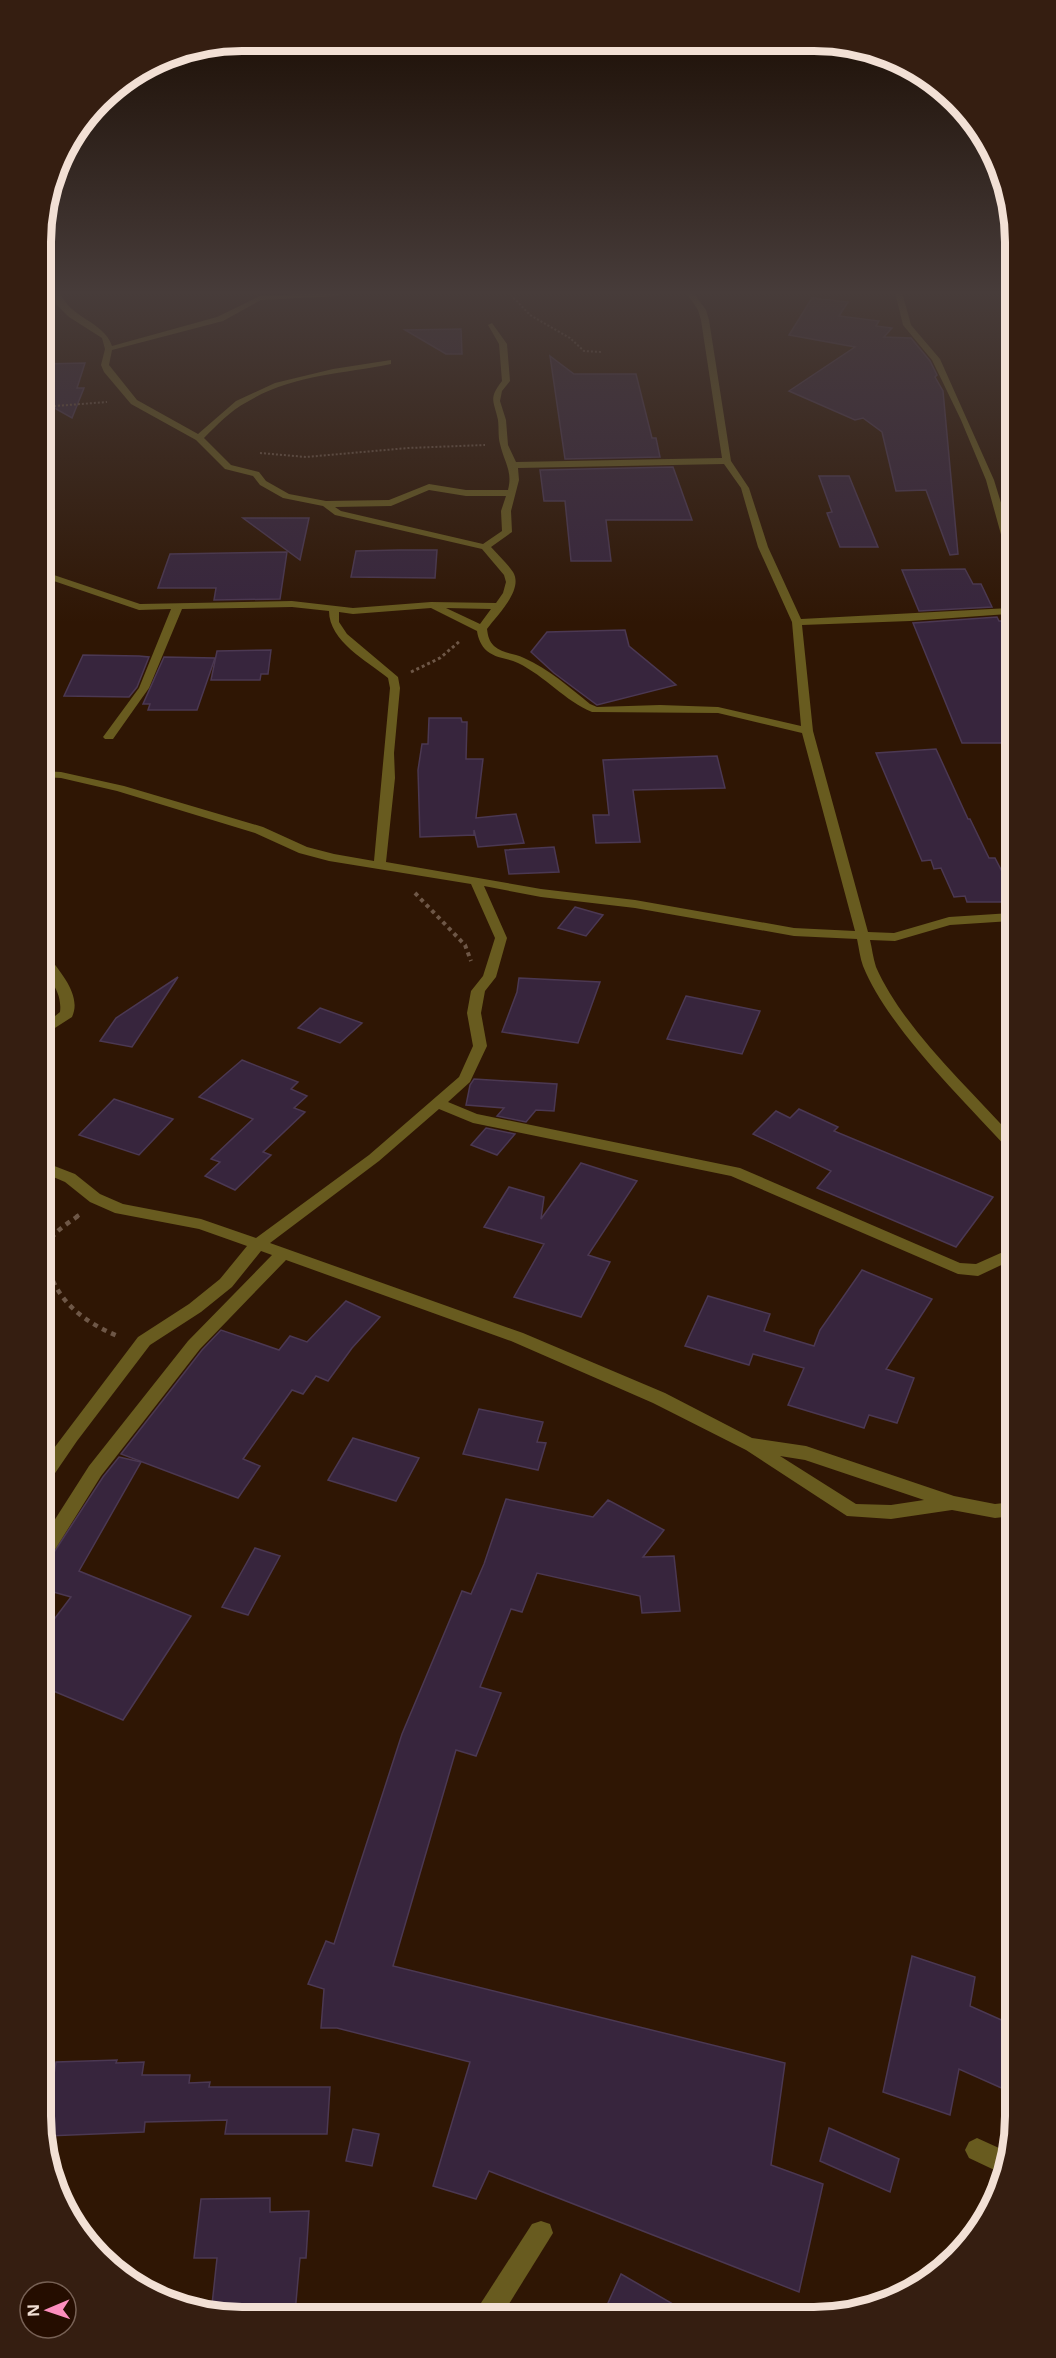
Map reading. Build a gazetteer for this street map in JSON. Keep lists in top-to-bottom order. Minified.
{"north":"left"}
